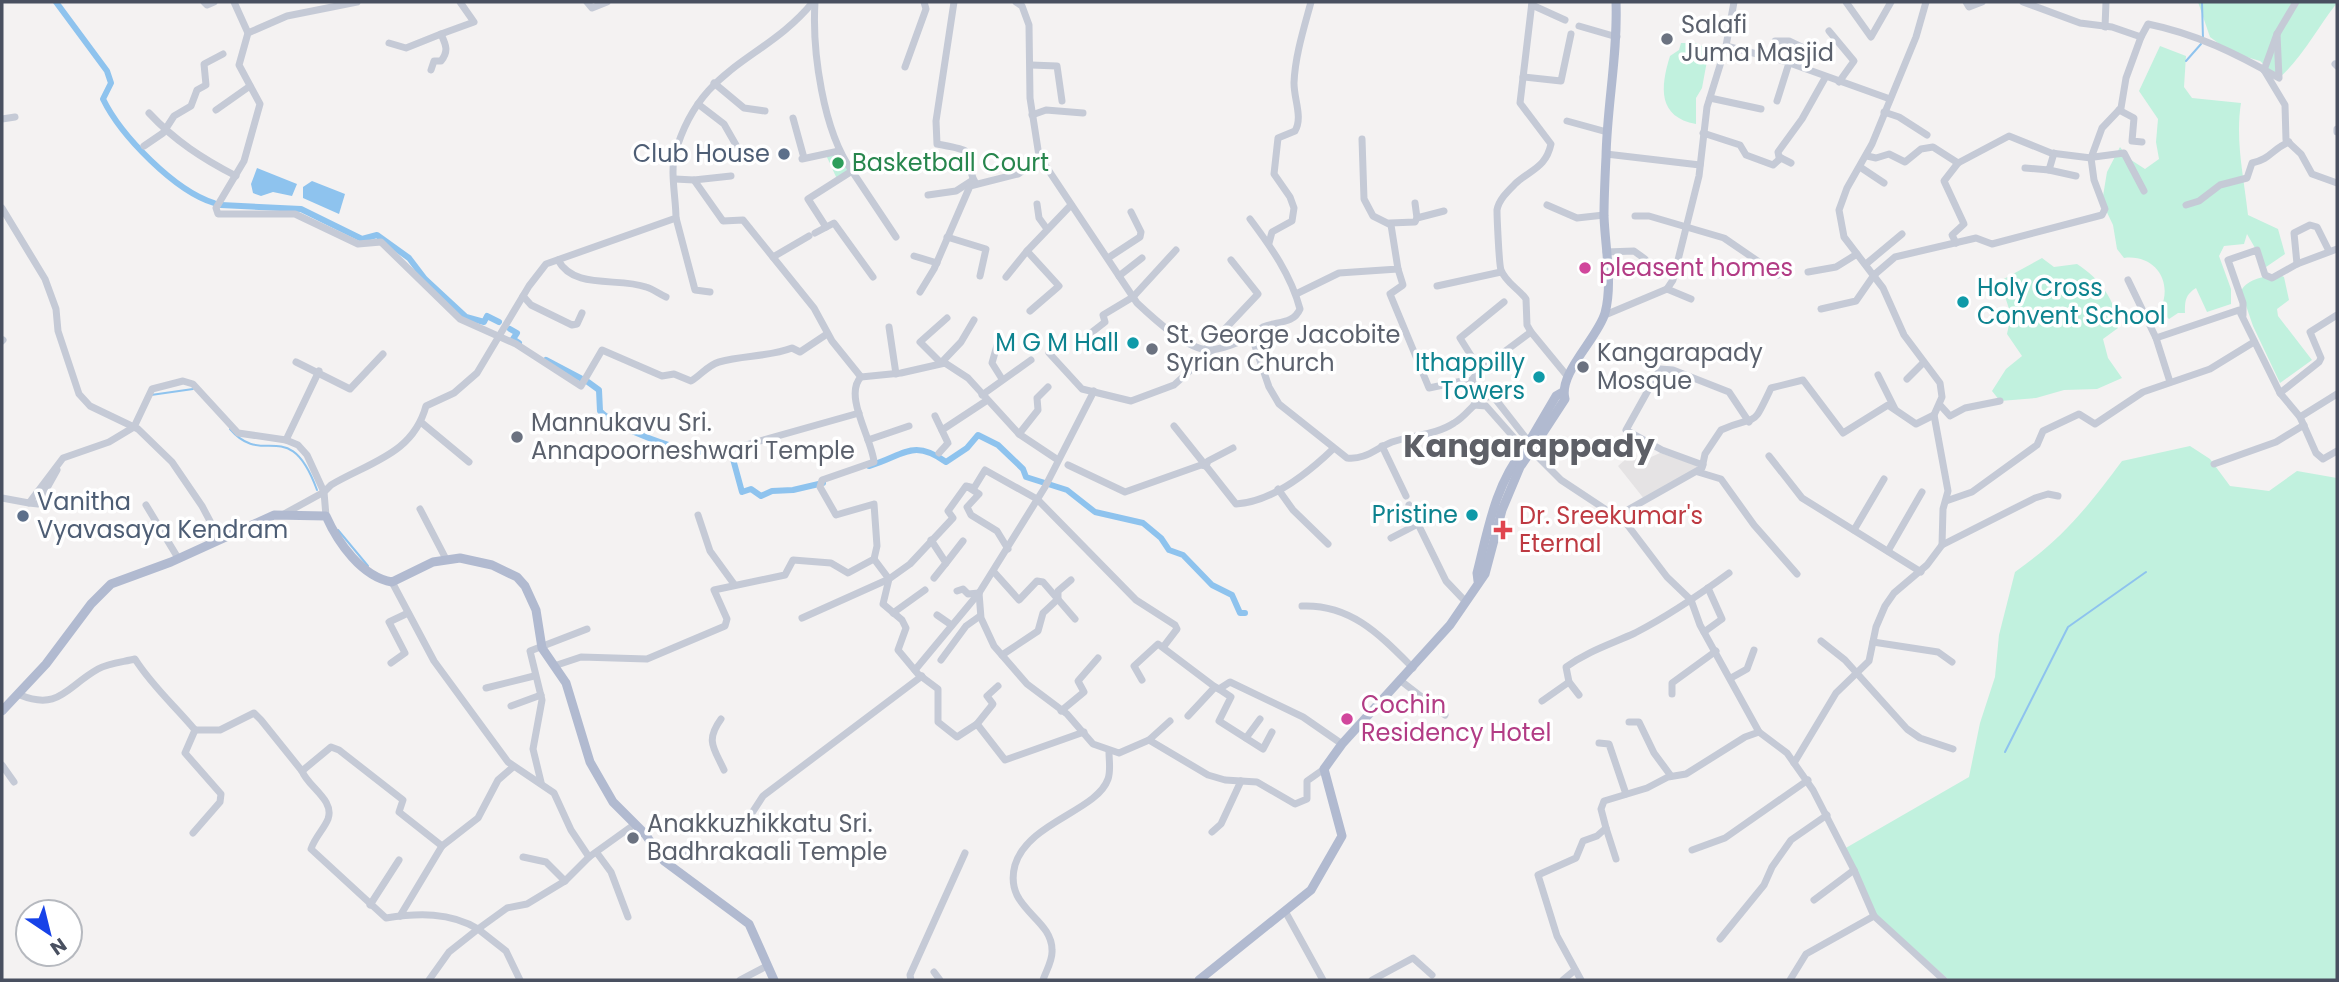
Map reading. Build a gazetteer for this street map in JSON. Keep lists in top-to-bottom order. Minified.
{"districts":["Kangarappady"],"places":{"other":["Salafi Juma Masjid","Club House","Basketball Court","pleasent homes","Holy Cross Convent School","M G M Hall","St. George Jacobite Syrian Church","Kangarapady Mosque","Ithappilly Towers","Mannukavu Sri. Annapoorneshwari Temple","Pristine","Vanitha Vyavasaya Kendram","Cochin Residency Hotel","Anakkuzhikkatu Sri. Badhrakaali Temple"],"health":["Dr. Sreekumar's Eternal"]},"north":"bottom right"}
